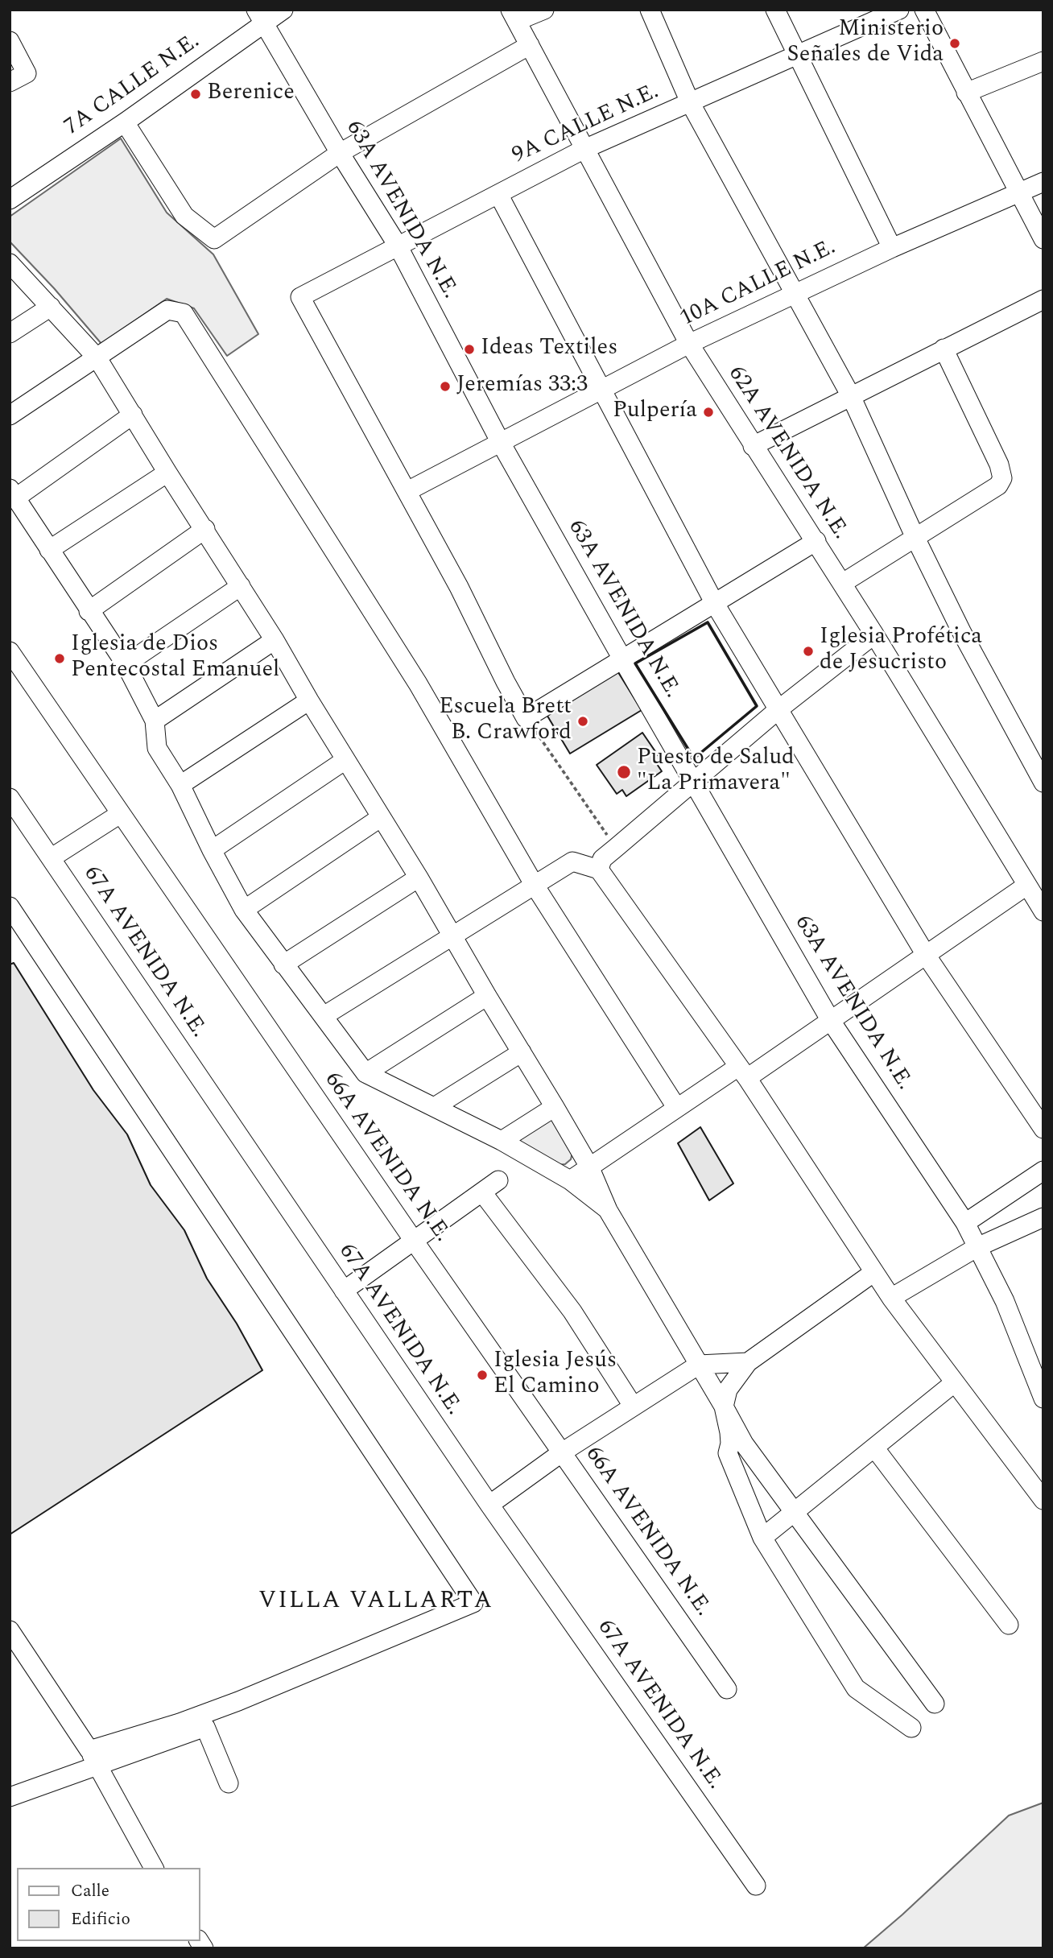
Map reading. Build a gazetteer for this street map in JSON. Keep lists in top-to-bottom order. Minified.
{"streets":{"street":["7A CALLE N.E.","9A CALLE N.E.","63A AVENIDA N.E.","10A CALLE N.E.","62A AVENIDA N.E.","67A AVENIDA N.E.","66A AVENIDA N.E."]},"crossings":[["7A CALLE N.E.","63A AVENIDA N.E."],["9A CALLE N.E.","63A AVENIDA N.E."],["9A CALLE N.E.","10A CALLE N.E."],["9A CALLE N.E.","62A AVENIDA N.E."],["63A AVENIDA N.E.","10A CALLE N.E."],["10A CALLE N.E.","62A AVENIDA N.E."]],"districts":["VILLA VALLARTA"],"places":["Ministerio Señales de Vida","Berenice","Ideas Textiles","Jeremías 33:3","Pulpería","Iglesia Profética de Jesucristo","Iglesia de Dios Pentecostal Emanuel","Escuela Brett B. Crawford","Puesto de Salud \"La Primavera\"","Iglesia Jesús El Camino"],"legend":["Calle","Edificio"]}
